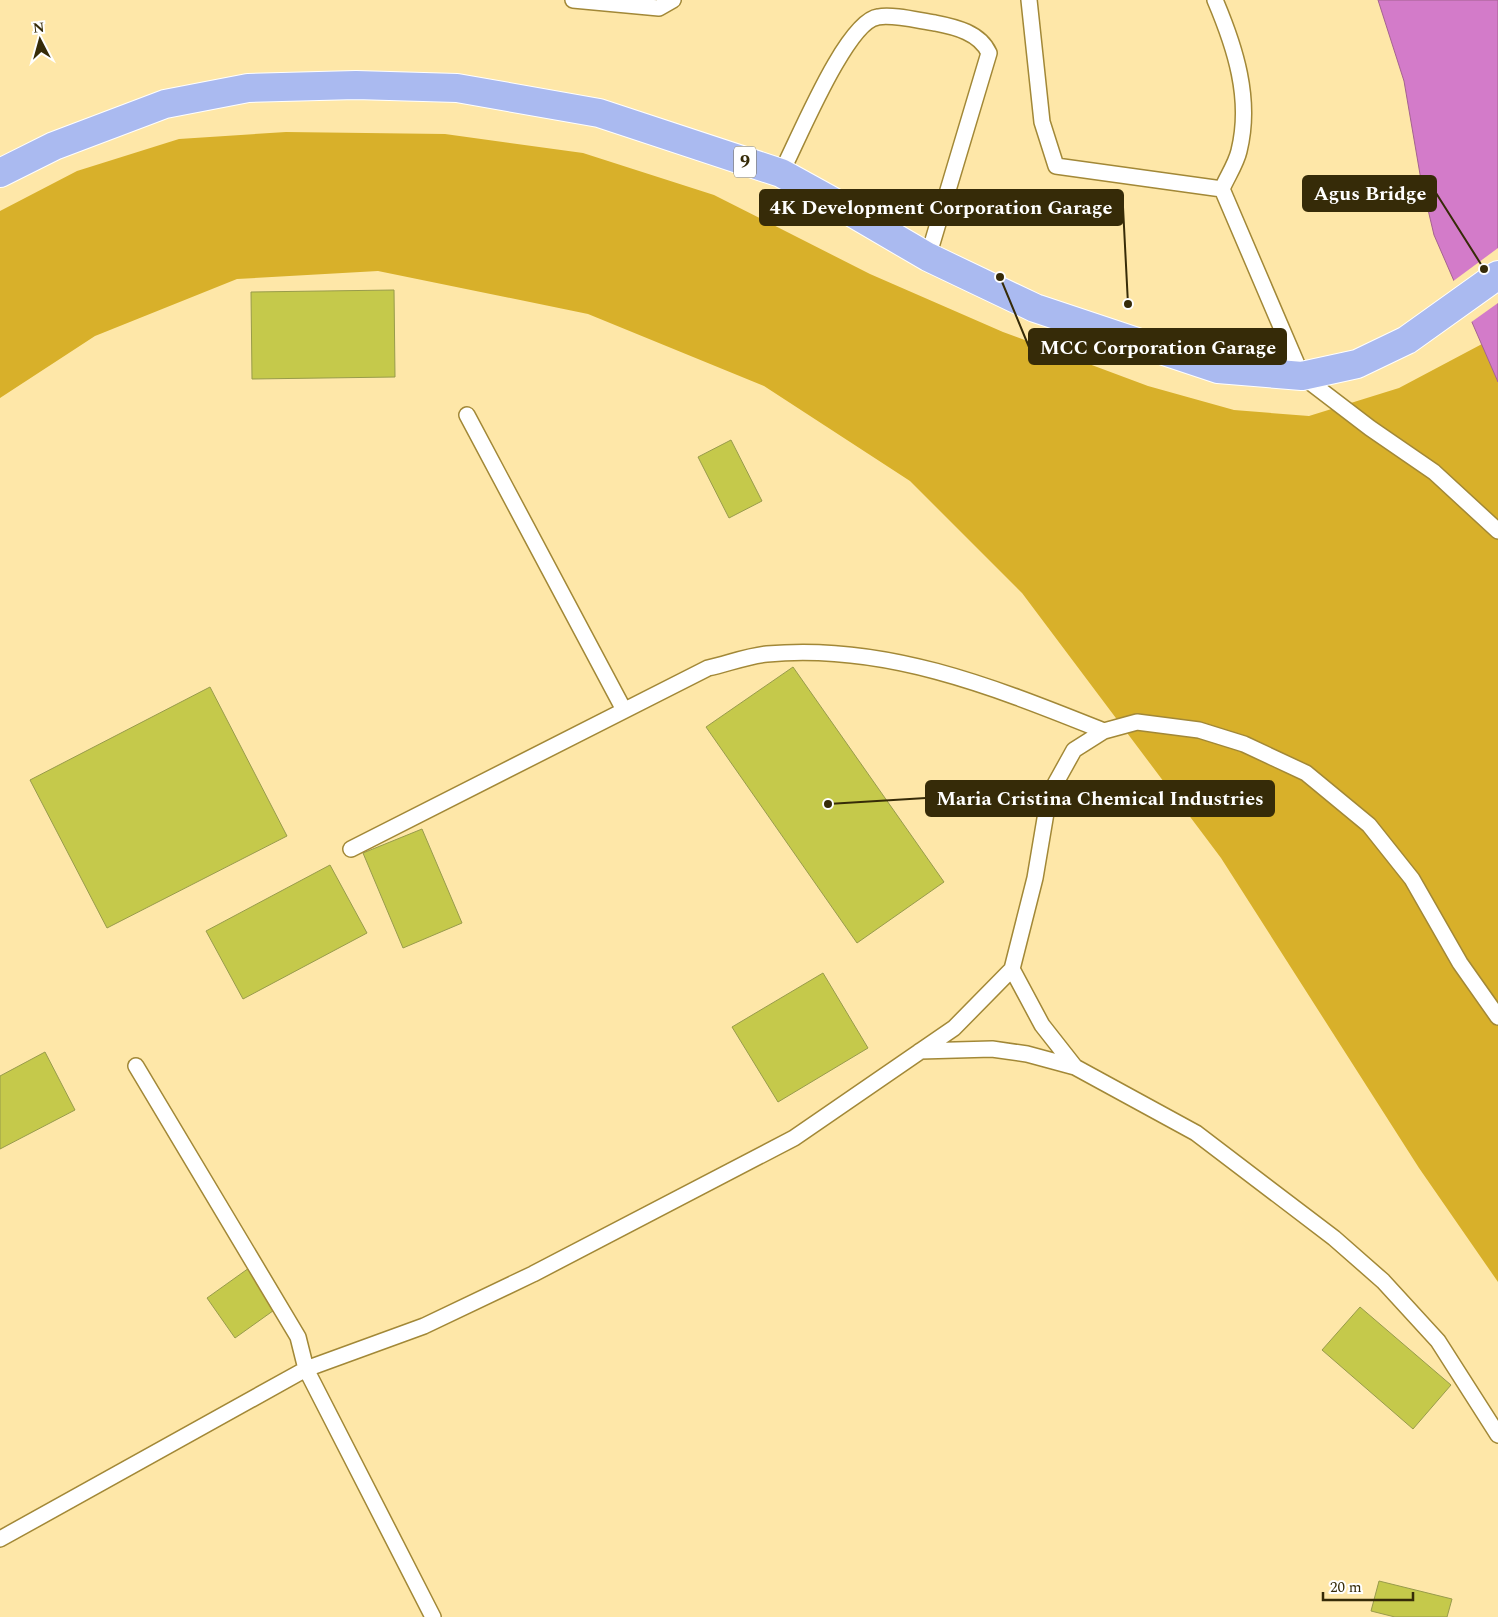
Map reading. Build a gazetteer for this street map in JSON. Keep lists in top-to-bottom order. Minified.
{"streets":{"highway":["9"]},"places":["Agus Bridge","MCC Corporation Garage","4K Development Corporation Garage","Maria Cristina Chemical Industries"],"scale_bar":"20 m","north":"top"}
